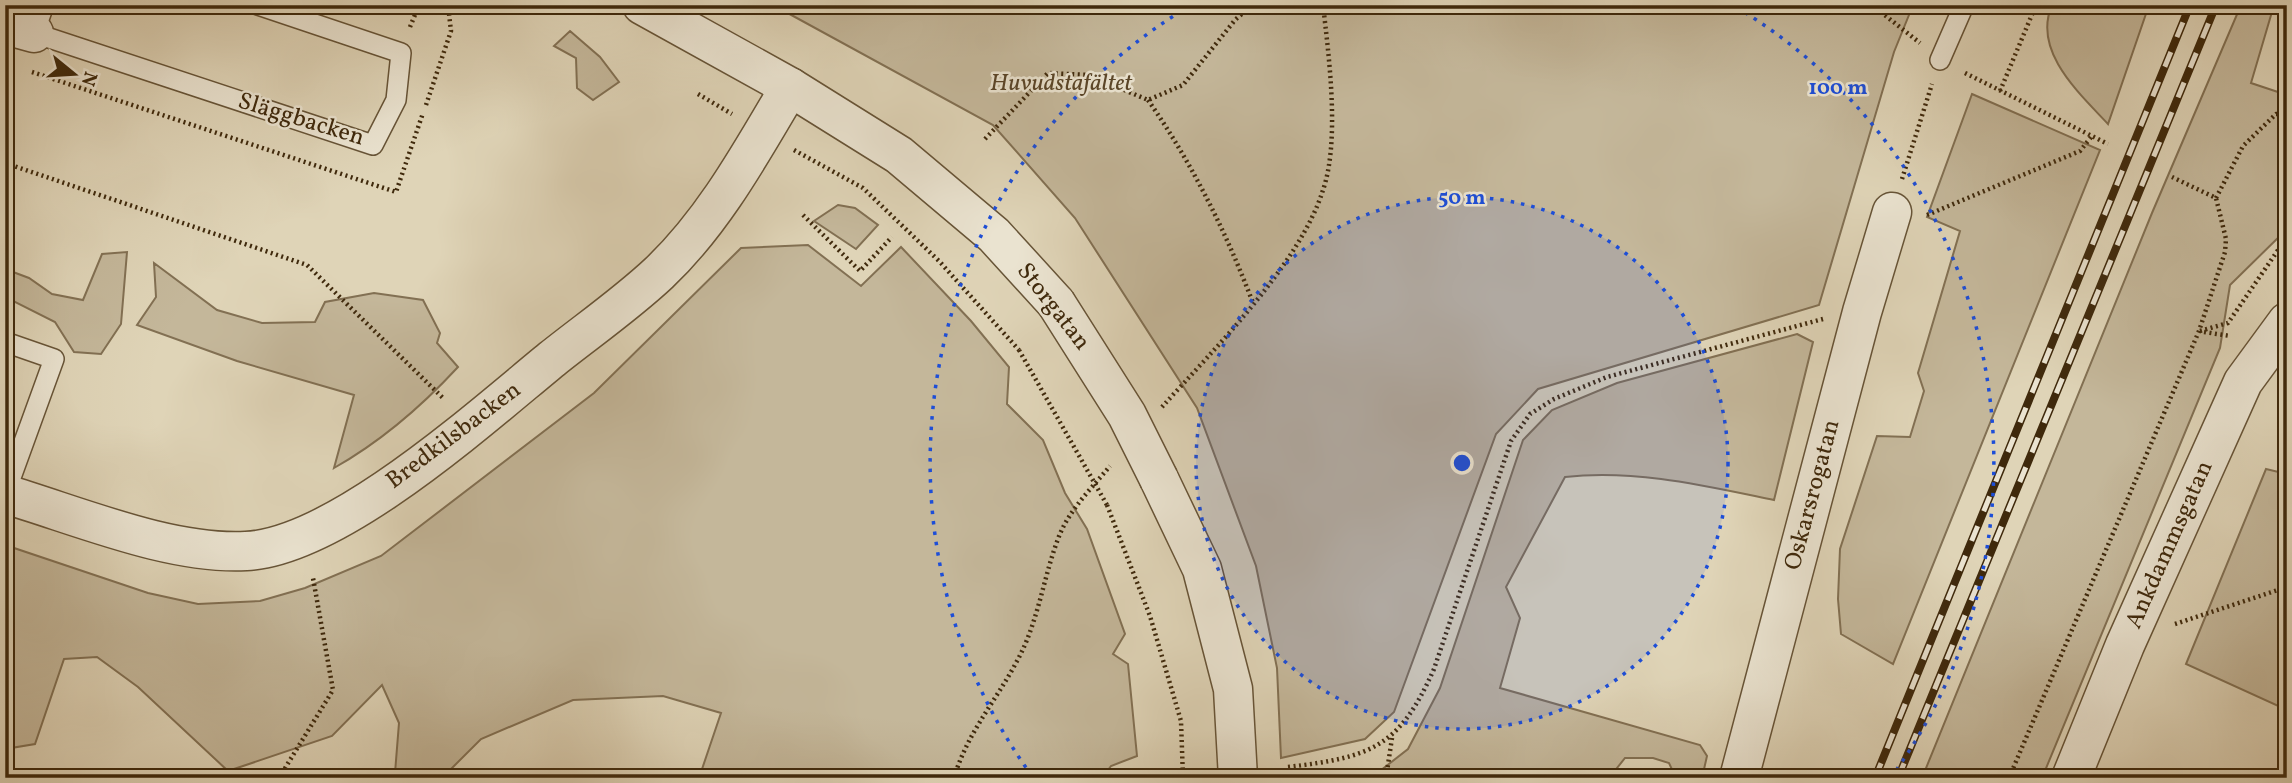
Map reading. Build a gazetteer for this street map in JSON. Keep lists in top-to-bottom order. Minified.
{"streets":{"street":["Storgatan","Bredkilsbacken","Oskarsrogatan","Ankdammsgatan"],"lane":["Släggbacken"]},"crossings":[["Storgatan","Bredkilsbacken"]],"parks":["Huvudstafältet"],"north":"right","rings":["100 m","50 m"]}
